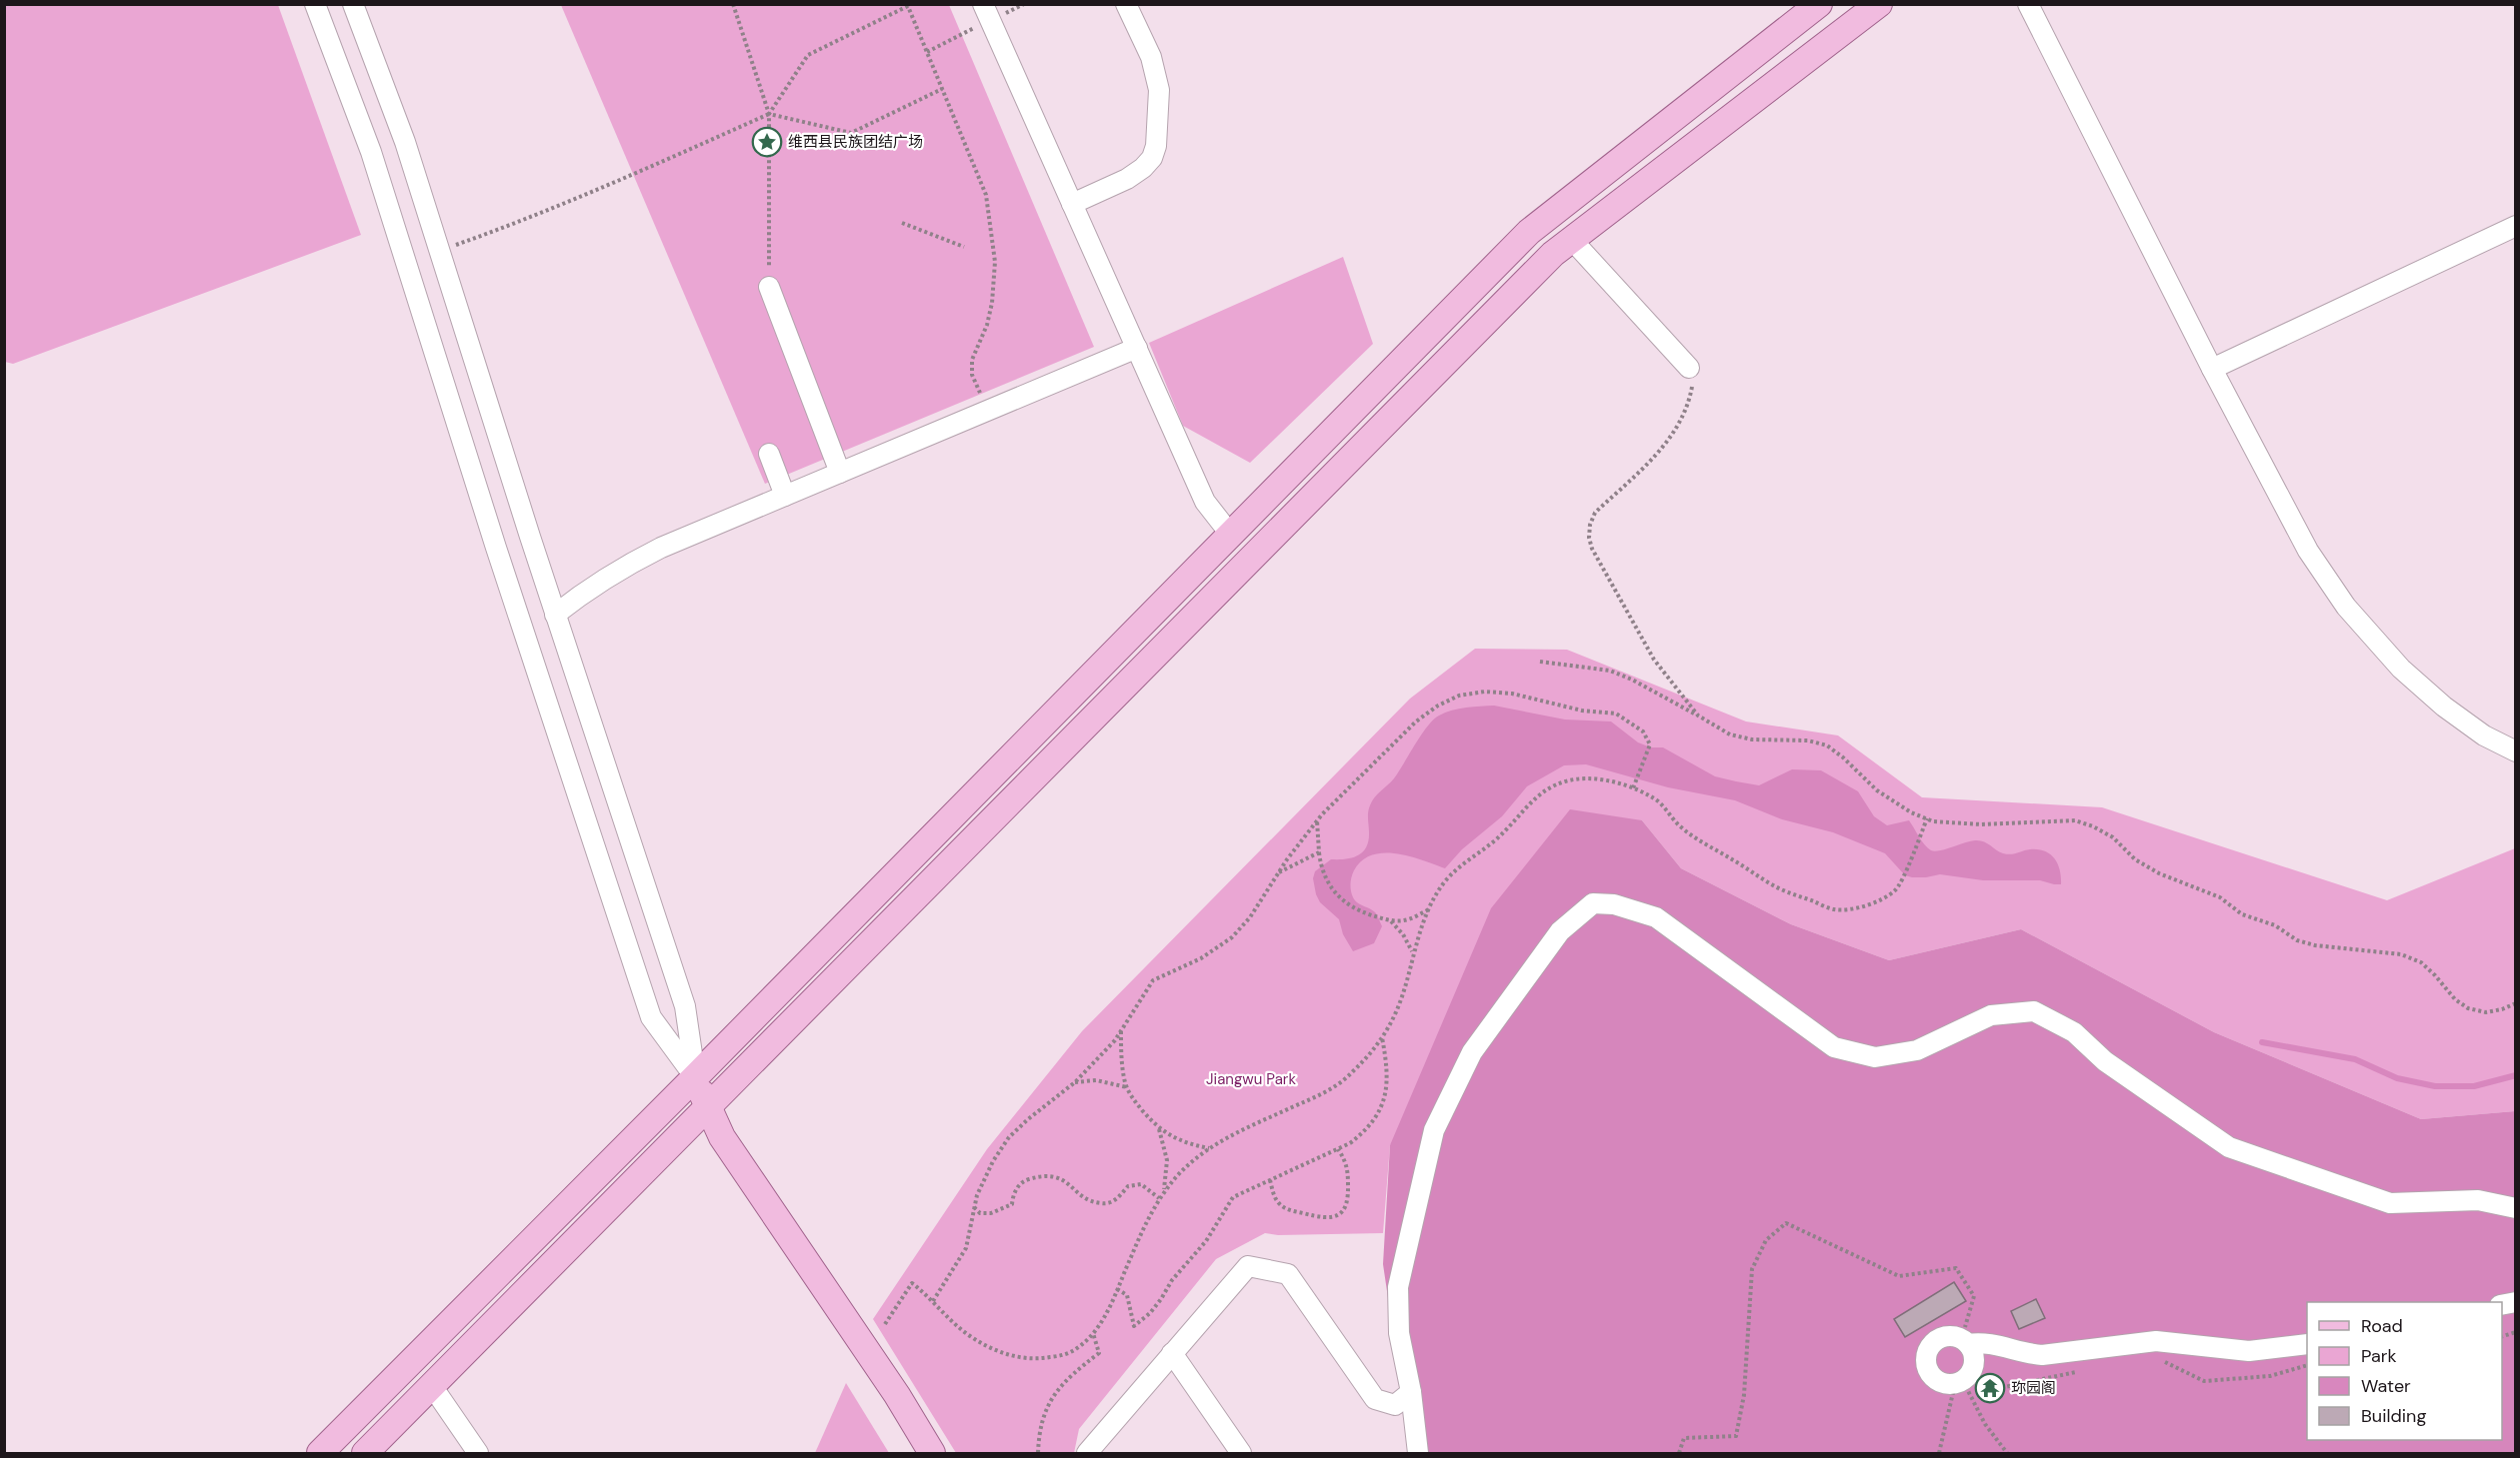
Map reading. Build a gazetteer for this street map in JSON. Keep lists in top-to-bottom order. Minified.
{"parks":["Jiangwu Park"],"places":{"place":["维西县民族团结广场"],"temple":["珎园阁"]},"legend":["Road","Park","Water","Building"]}
